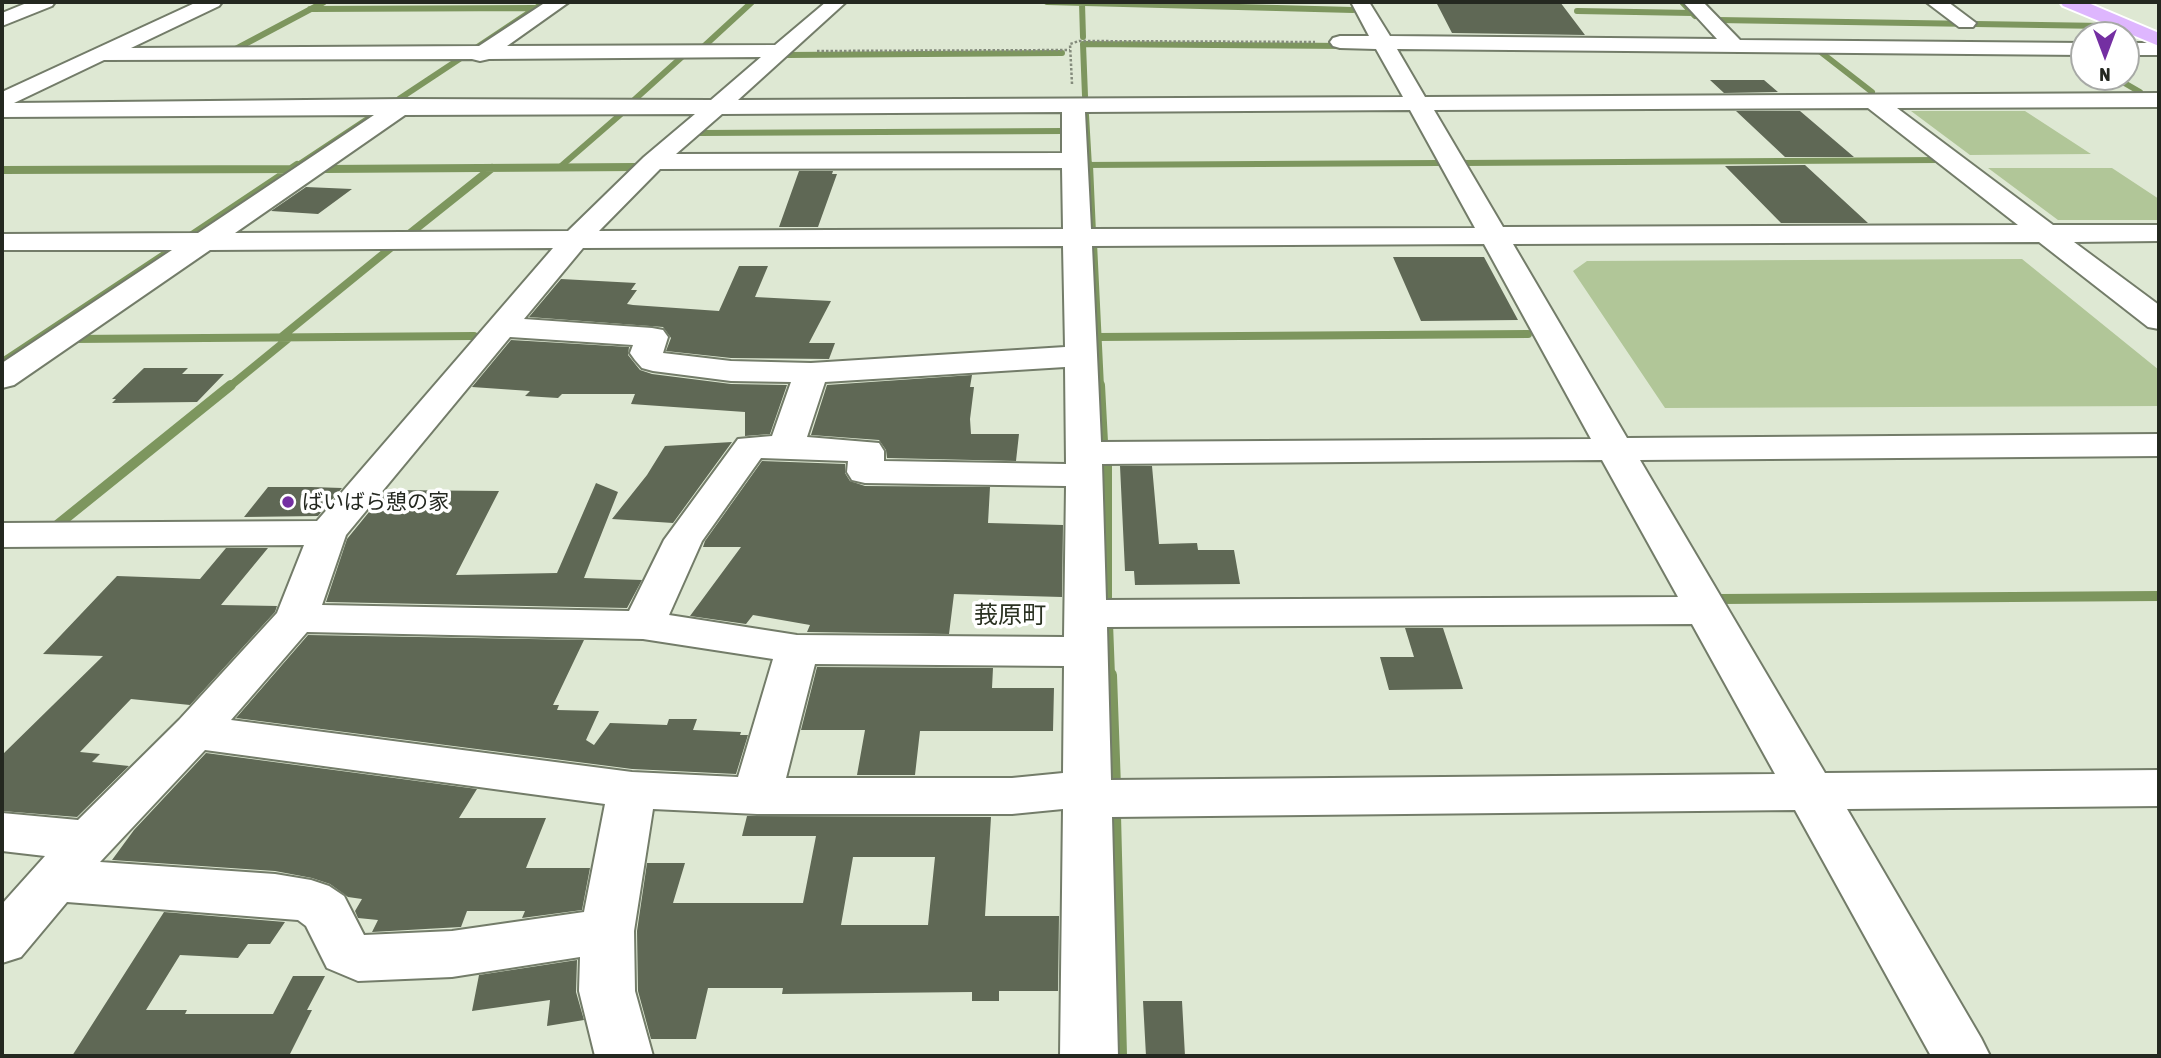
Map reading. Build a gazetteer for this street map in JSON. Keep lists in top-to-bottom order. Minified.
{"districts":["莪原町"],"places":["ばいばら憩の家"],"north":"bottom"}
